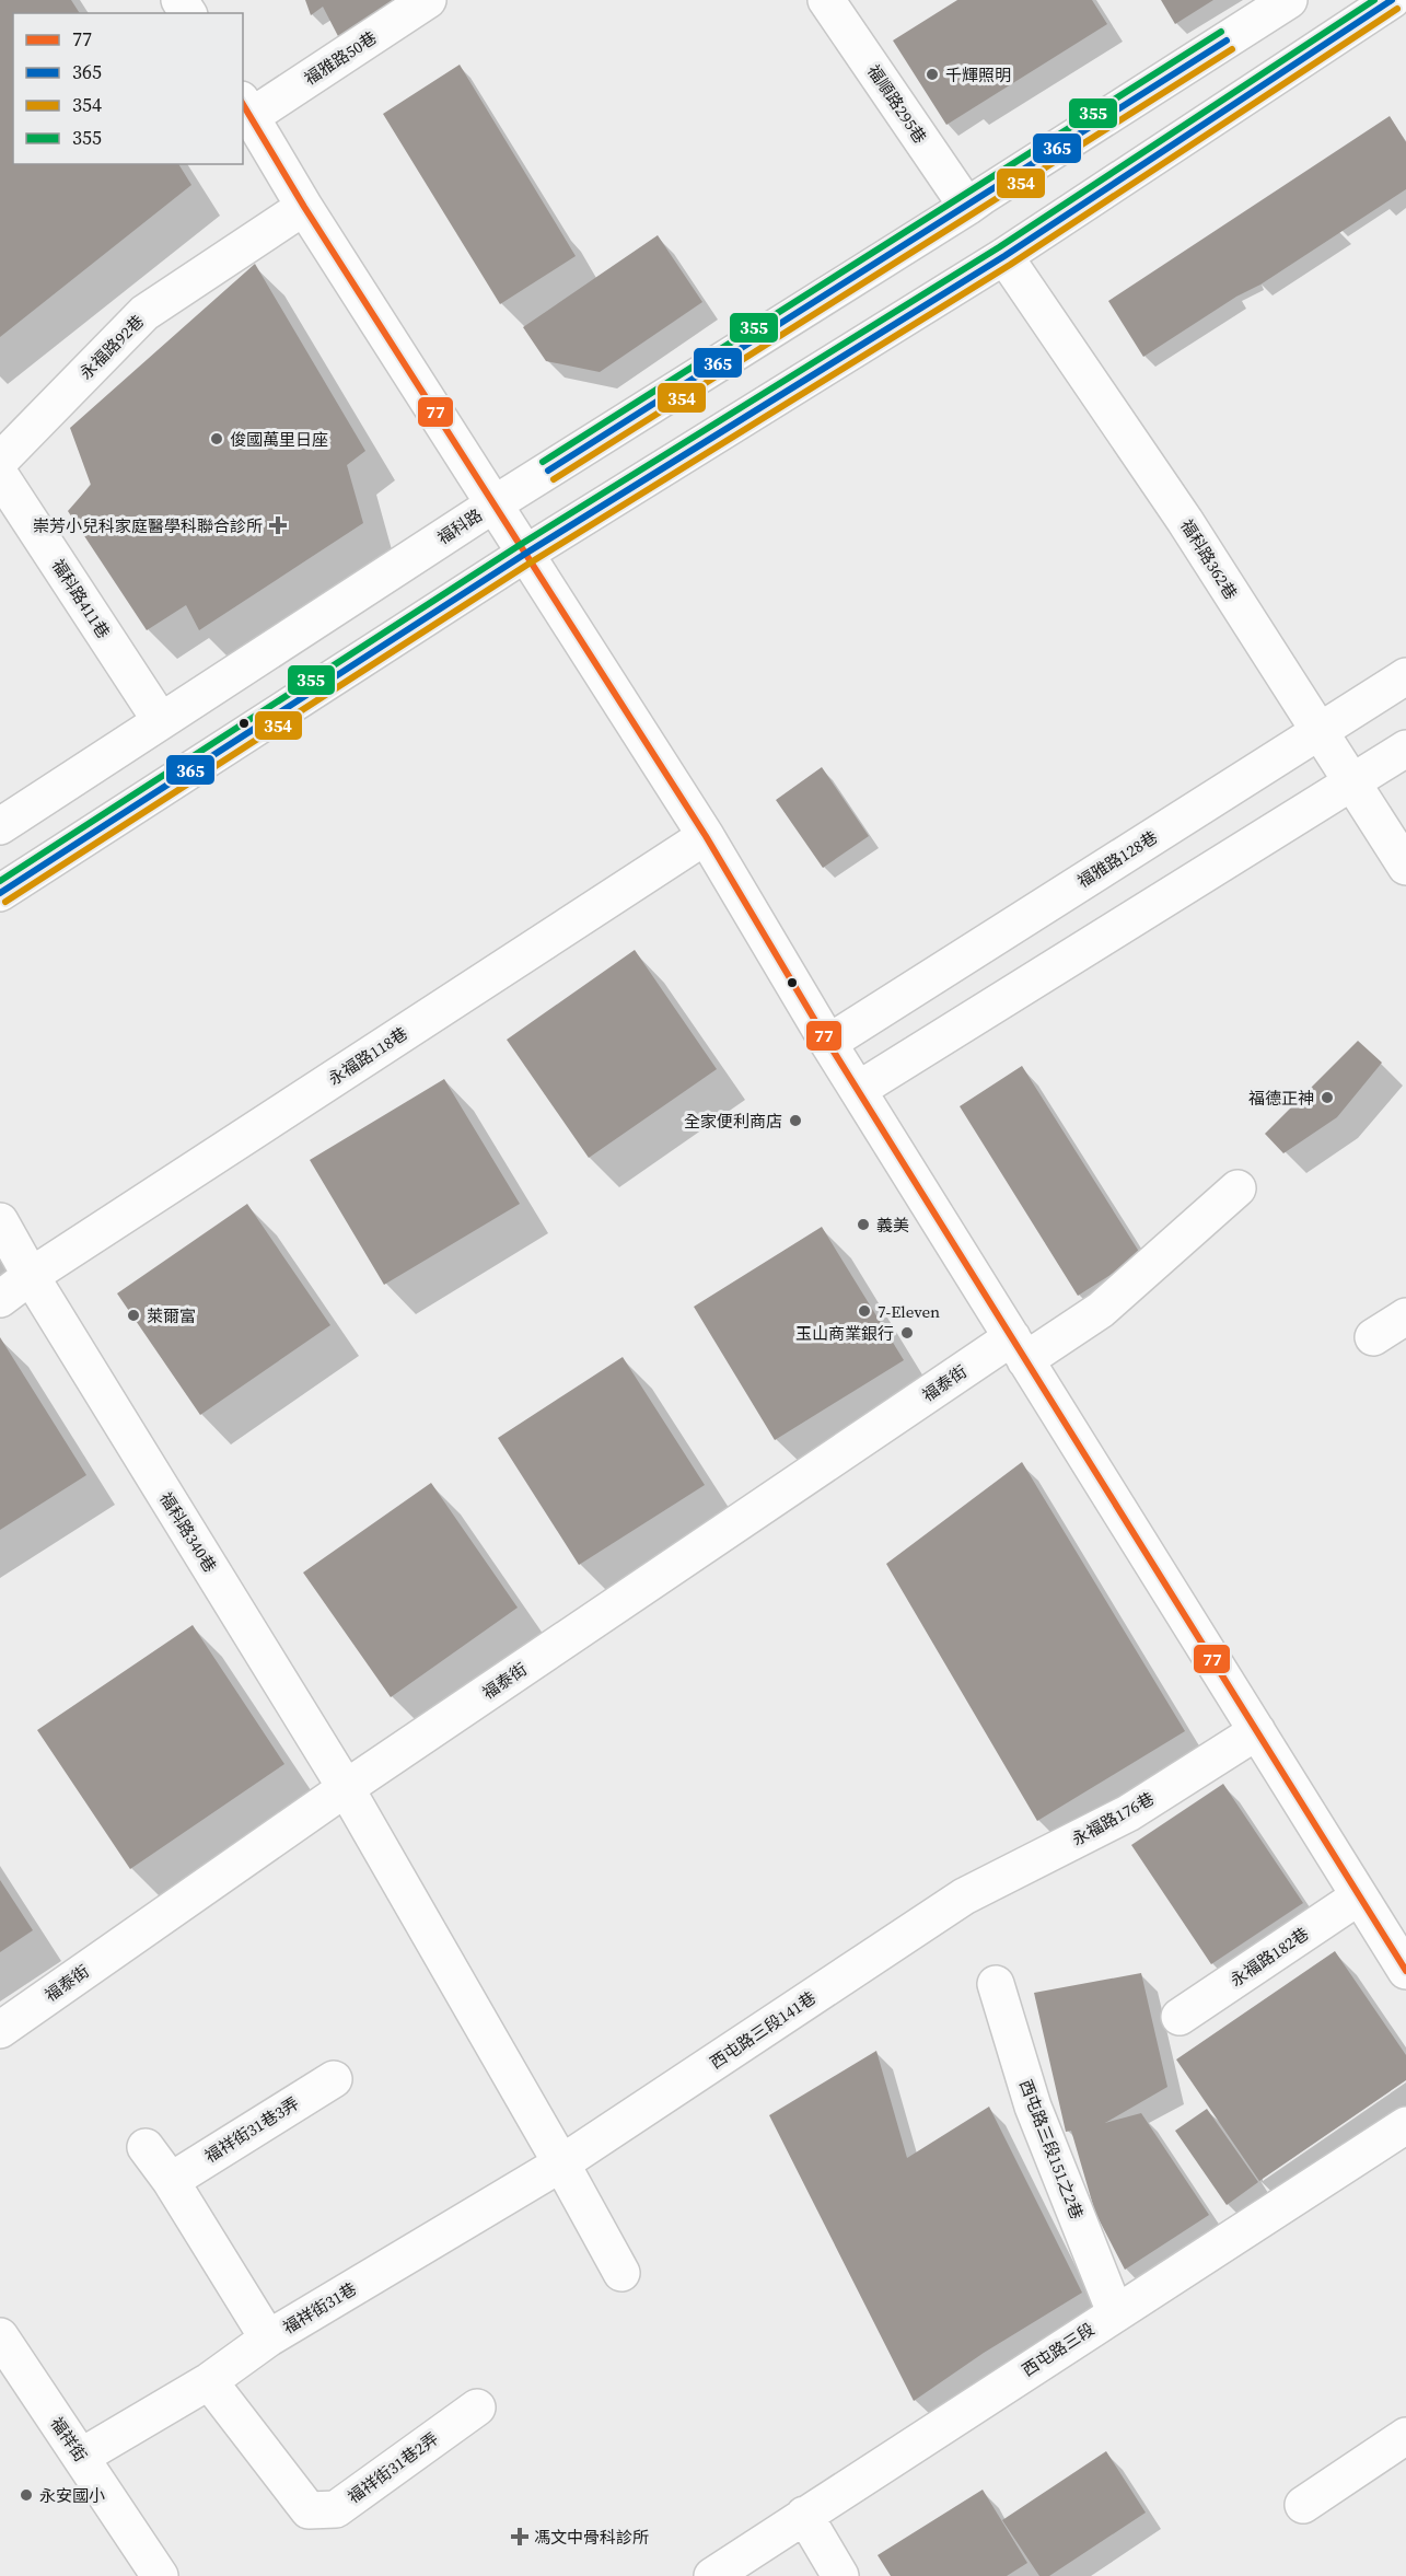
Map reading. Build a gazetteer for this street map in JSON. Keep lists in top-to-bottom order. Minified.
{"streets":{"street":["福雅路50巷","福順路295巷","永福路92巷","福科路","福科路362巷","福科路411巷","福雅路128巷","永福路118巷","福泰街","福科路340巷","永福路176巷","永福路182巷","西屯路三段141巷","福祥街31巷3弄","西屯路三段151之2巷","福祥街31巷","西屯路三段","福祥街","福祥街31巷2弄"]},"crossings":[["福順路295巷","福科路"],["福科路","福科路411巷"],["福科路362巷","福雅路128巷"],["永福路118巷","福科路340巷"],["福泰街","福科路340巷"],["永福路176巷","西屯路三段141巷"],["西屯路三段141巷","福祥街31巷"],["西屯路三段151之2巷","西屯路三段"],["福祥街31巷","福祥街"],["福祥街31巷","福祥街31巷2弄"]],"places":{"other":["千輝照明","俊國萬里日座","福德正神","全家便利商店","義美","7-Eleven","萊爾富","玉山商業銀行","永安國小"],"health":["崇芳小兒科家庭醫學科聯合診所","馮文中骨科診所"]},"lines":["transit line 365","transit line 355","transit line 354","transit line 77"],"legend":["77","365","354","355"]}
